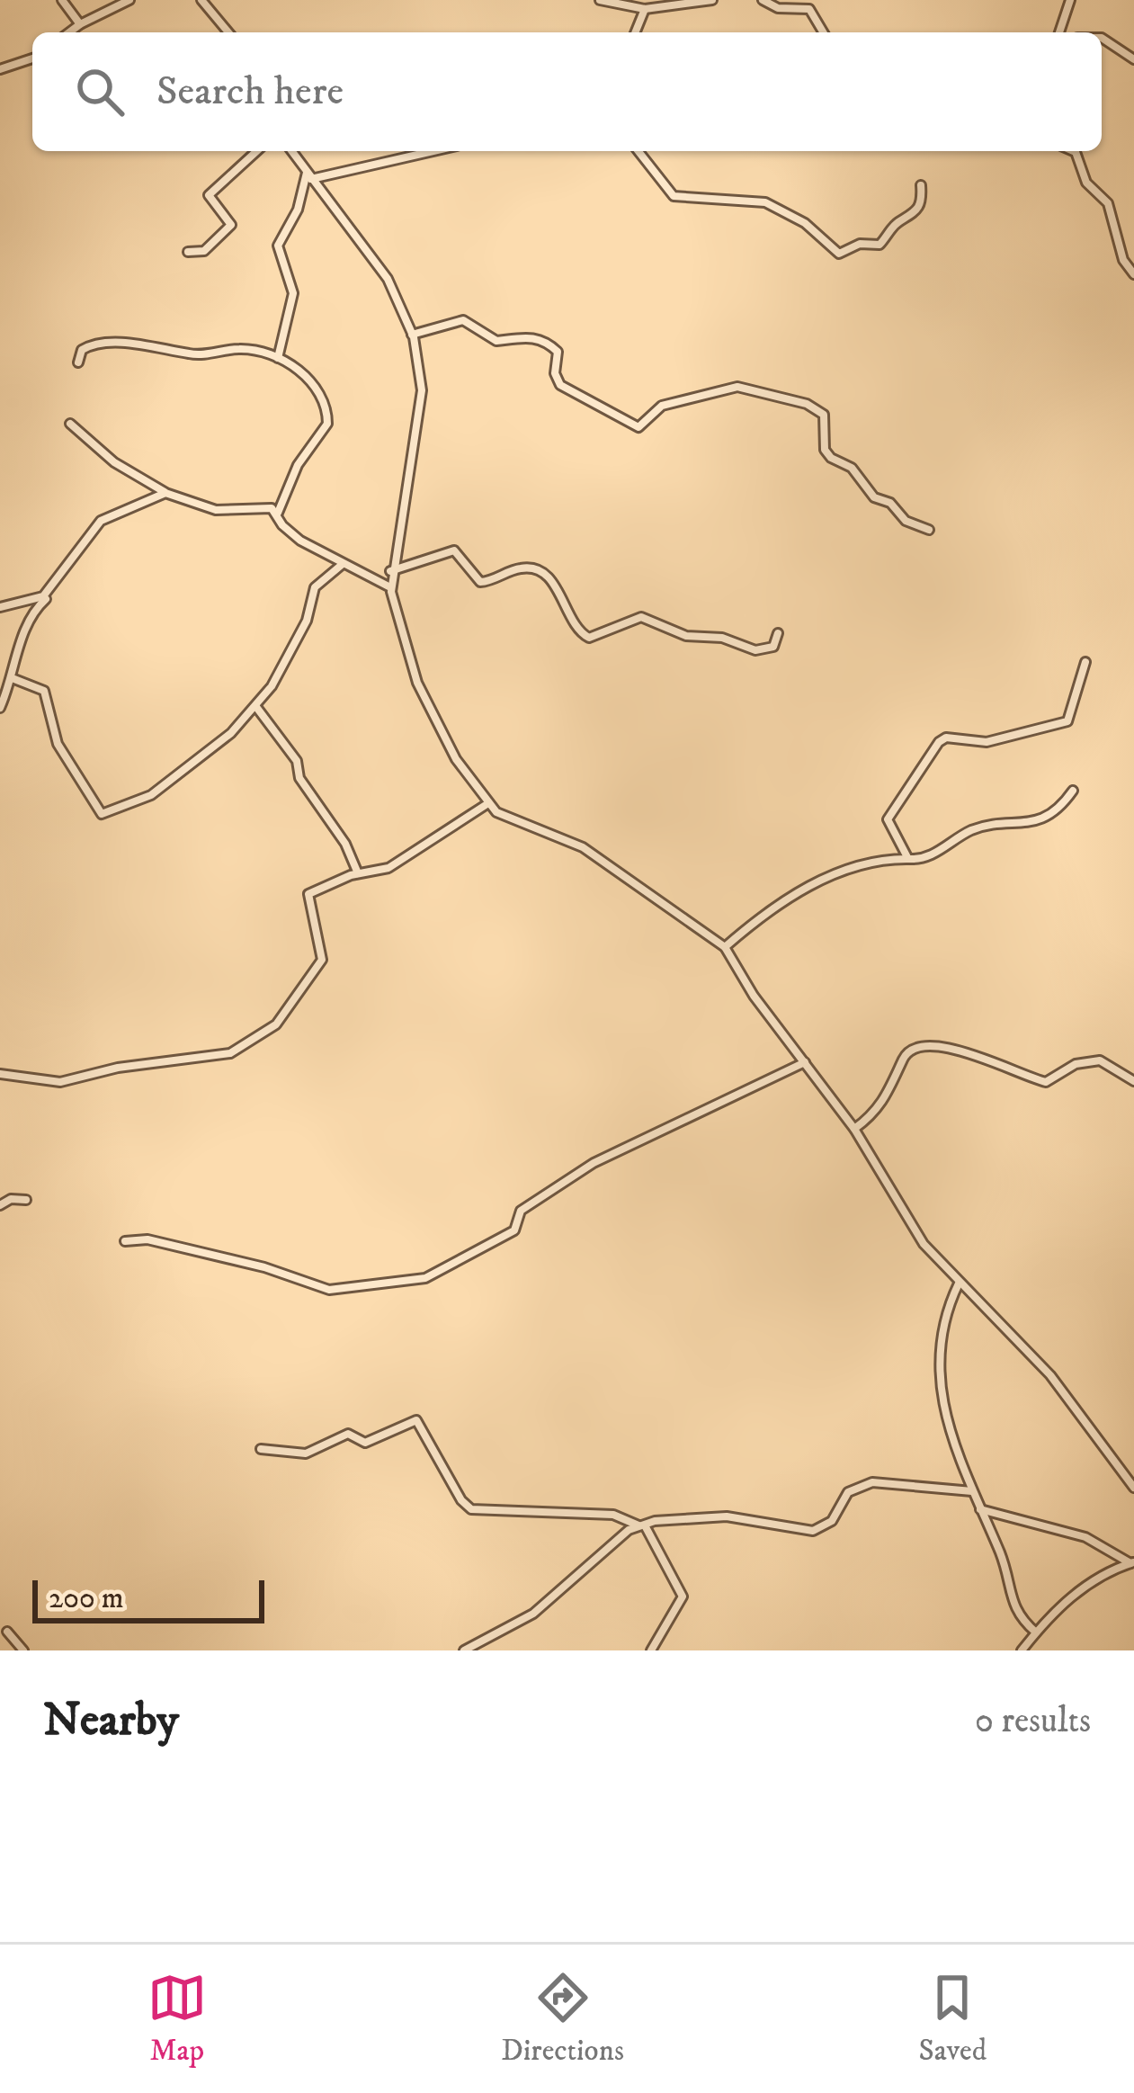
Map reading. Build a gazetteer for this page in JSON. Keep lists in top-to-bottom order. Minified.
{"scale_bar":"200 m","page":{"search":"Search here","scale":"200 m","heading":["Nearby","0 results"],"nav":["Map","Directions","Saved"]}}
